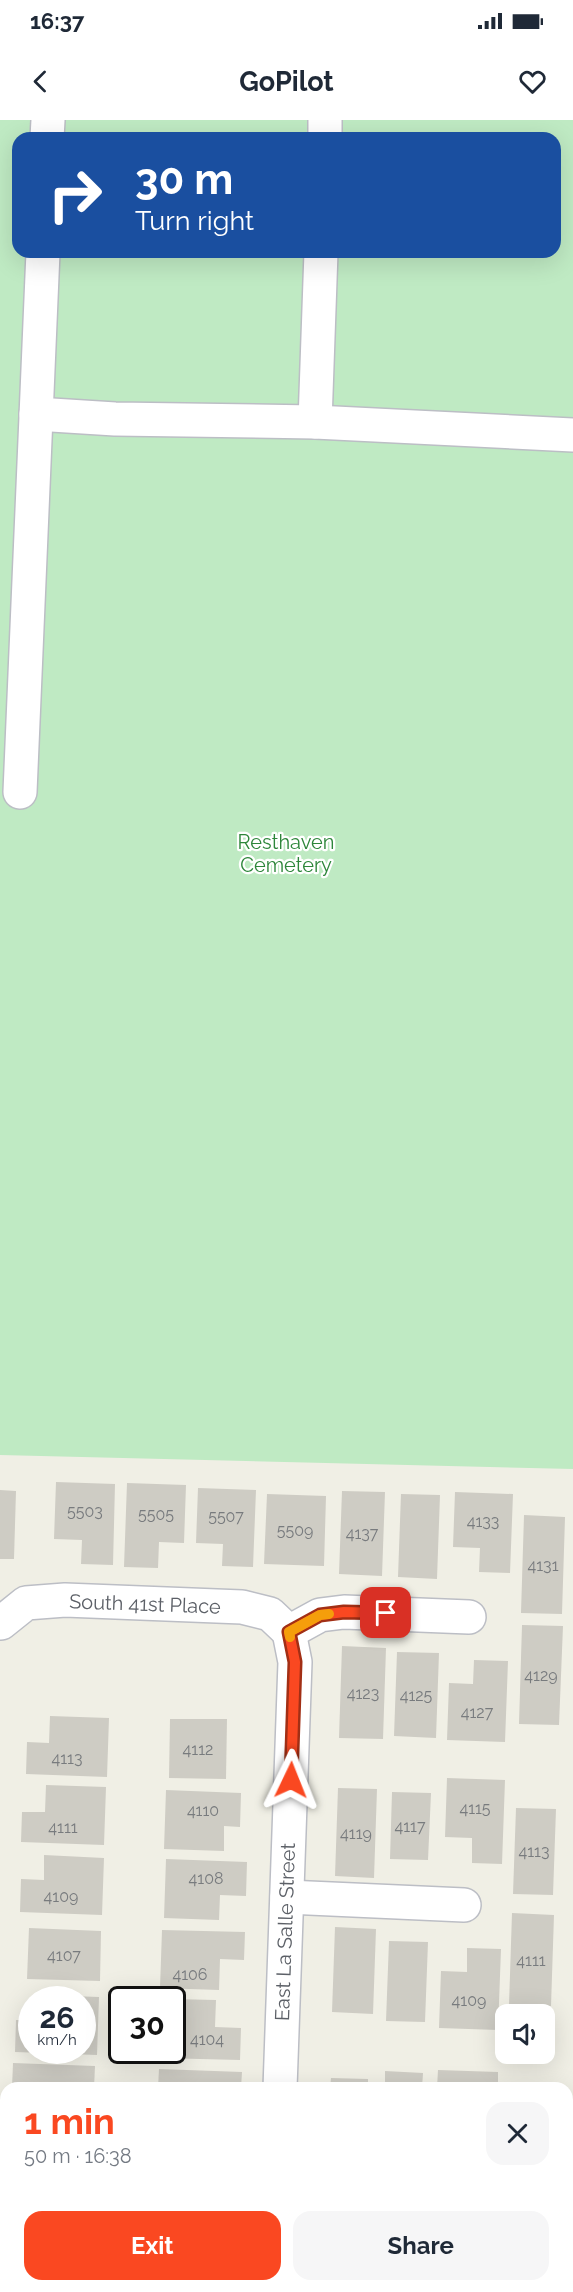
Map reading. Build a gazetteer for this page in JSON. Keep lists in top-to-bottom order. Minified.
{"streets":{"street":["South 41st Place","East La Salle Street"]},"crossings":[["South 41st Place","East La Salle Street"]],"parks":["Resthaven Cemetery"],"house_numbers":["5503","5505","5507","4133","5509","4137","4131","4129","4123","4125","4127","4112","4113","4115","4110","4117","4111","4119","4113","4108","4109","4107","4111","4106","4109","4104"],"page":{"status":"16:37","header":"GoPilot","turn":["30 m","Turn right"],"speed":"26 km/h","limit":"30","heading":["1 min","50 m · 16:38"],"buttons":["Exit","Share"]}}
